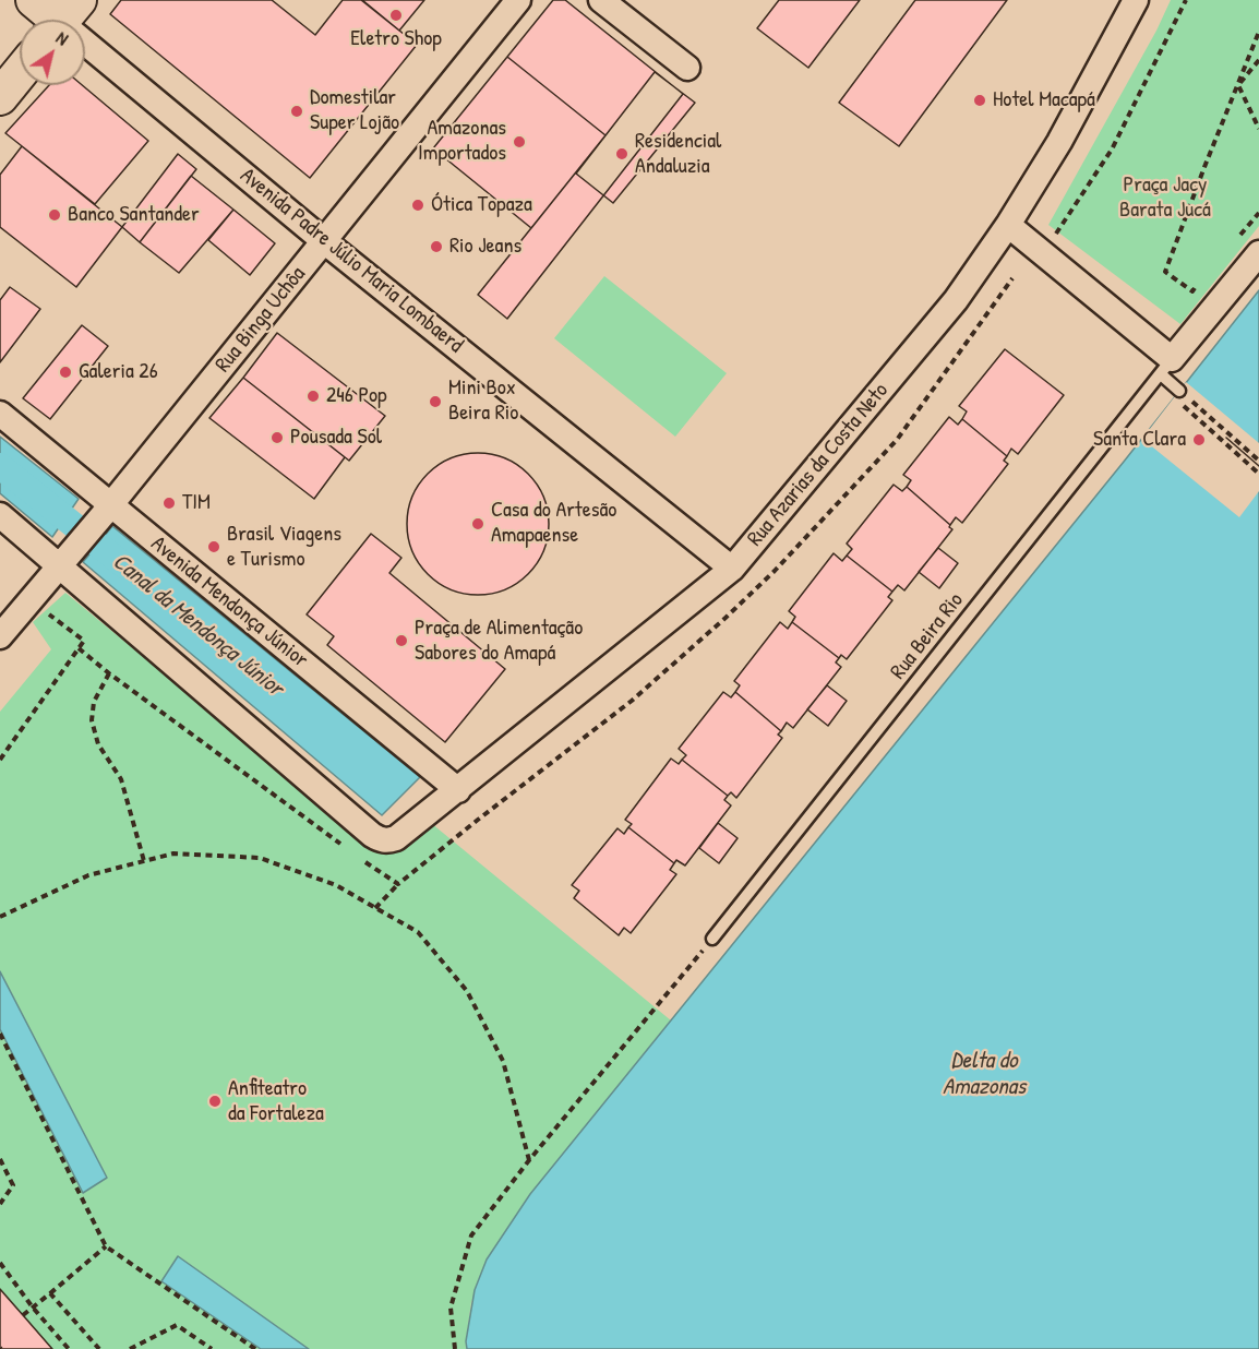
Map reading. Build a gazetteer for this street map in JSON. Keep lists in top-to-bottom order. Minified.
{"streets":{"main road":["Avenida Padre Júlio Maria Lombaerd"],"street":["Rua Binga Uchôa","Rua Azarias da Costa Neto","Avenida Mendonça Júnior"],"lane":["Rua Beira Rio"]},"crossings":[["Avenida Padre Júlio Maria Lombaerd","Rua Binga Uchôa"],["Avenida Padre Júlio Maria Lombaerd","Rua Azarias da Costa Neto"],["Rua Binga Uchôa","Rua Azarias da Costa Neto"],["Rua Binga Uchôa","Avenida Mendonça Júnior"],["Rua Azarias da Costa Neto","Avenida Mendonça Júnior"]],"water":["Canal da Mendonça Júnior","Delta do Amazonas"],"parks":["Praça Jacy Barata Jucá"],"places":["Eletro Shop","Hotel Macapá","Domestilar Super Lojão","Amazonas Importados","Residencial Andaluzia","Ótica Topaza","Banco Santander","Rio Jeans","Galeria 26","246 Pop","Mini Box Beira Rio","Pousada Sol","Santa Clara","TIM","Casa do Artesão Amapaense","Brasil Viagens e Turismo","Praça de Alimentação Sabores do Amapá","Anfiteatro da Fortaleza"],"north":"top right"}
